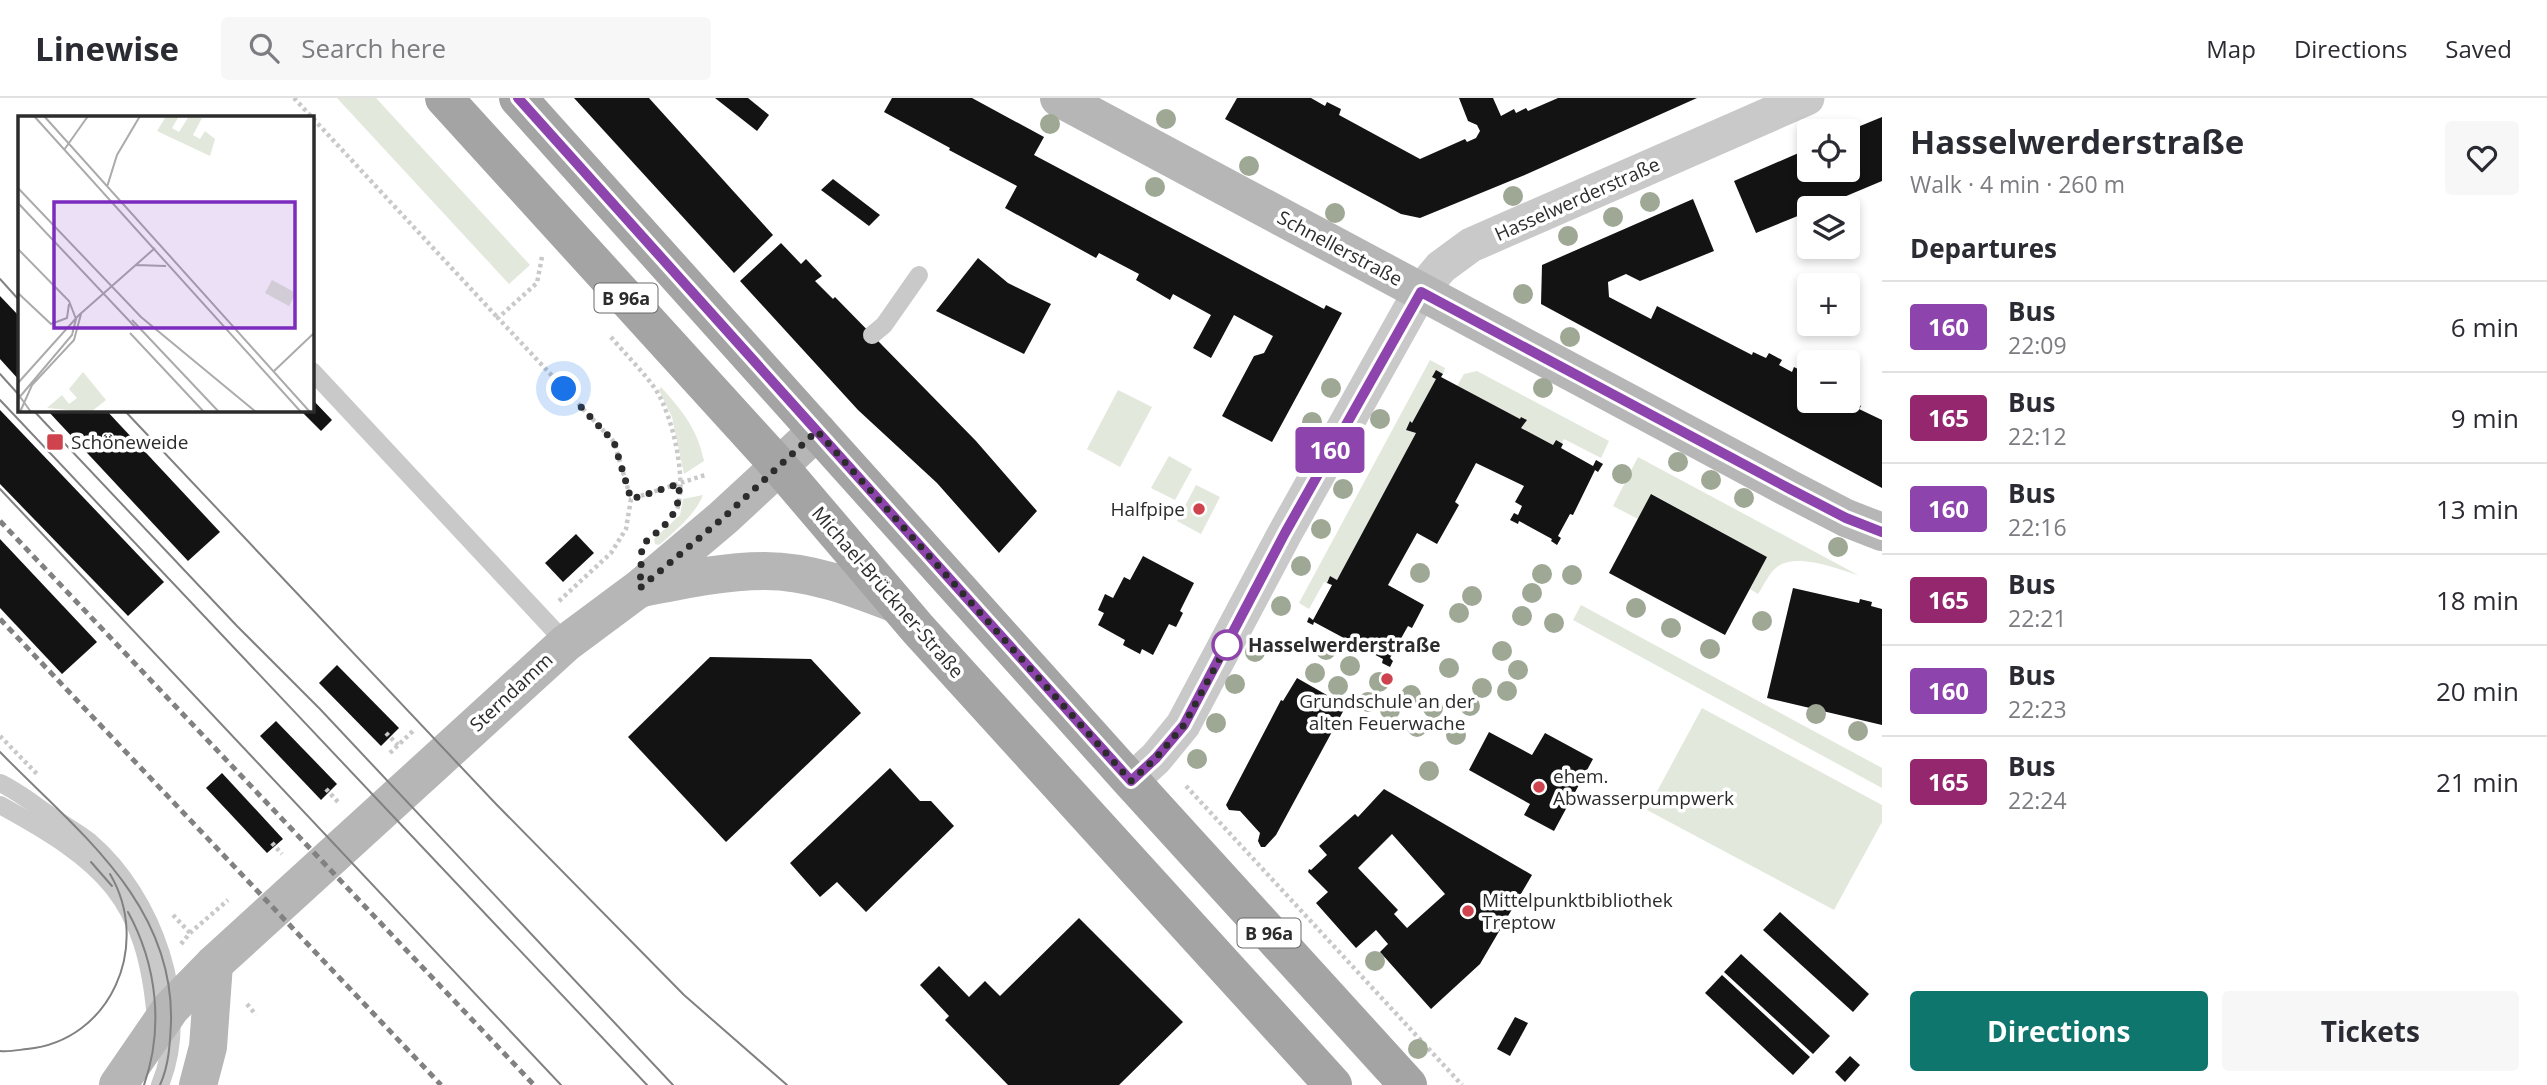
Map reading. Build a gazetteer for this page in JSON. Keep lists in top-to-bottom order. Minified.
{"streets":{"main road":["Schnellerstraße","B 96a","Michael-Brückner-Straße","Sterndamm"],"street":["Hasselwerderstraße"]},"crossings":[["Hasselwerderstraße","Schnellerstraße"],["Hasselwerderstraße","B 96a"],["B 96a","Sterndamm"],["Michael-Brückner-Straße","Sterndamm"]],"places":{"transit":["Schöneweide"],"other":["Halfpipe","Hasselwerderstraße","Grundschule an der alten Feuerwache","ehem. Abwasserpumpwerk","Mittelpunktbibliothek Treptow"]},"lines":["bus line 160"],"page":{"header":"Linewise","search":"Search here","nav":["Map","Directions","Saved"],"on_map":"160","heading":[["Hasselwerderstraße","Walk · 4 min · 260 m"],"Departures"],"map_buttons":["+","−"],"list":[{"mark":"160","name":"Bus","note":"22:09","value":"6 min"},{"mark":"165","name":"Bus","note":"22:12","value":"9 min"},{"mark":"160","name":"Bus","note":"22:16","value":"13 min"},{"mark":"165","name":"Bus","note":"22:21","value":"18 min"},{"mark":"160","name":"Bus","note":"22:23","value":"20 min"},{"mark":"165","name":"Bus","note":"22:24","value":"21 min"}],"buttons":["Directions","Tickets"]}}
